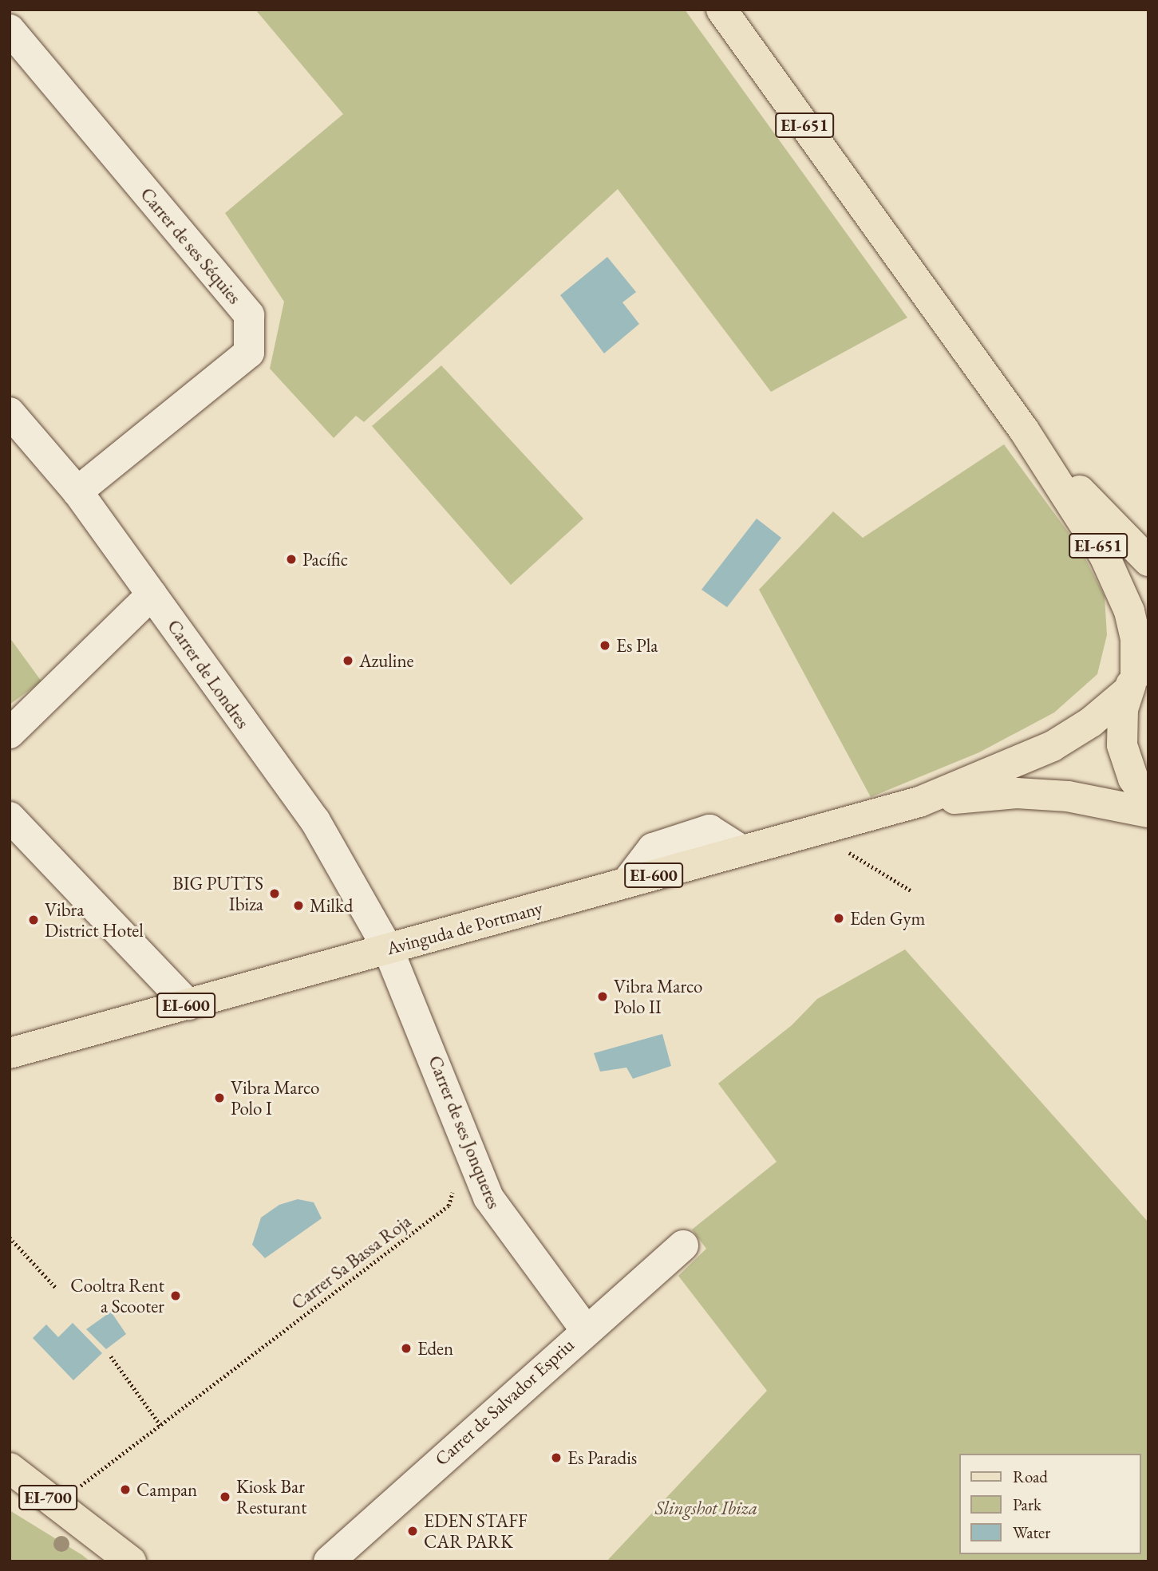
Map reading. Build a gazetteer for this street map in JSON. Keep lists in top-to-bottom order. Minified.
{"streets":{"main road":["EI-651","EI-600","Avinguda de Portmany","EI-700"],"street":["Carrer de ses Séquies","Carrer de Londres","Carrer de ses Jonqueres","Carrer de Salvador Espriu"],"path":["Carrer Sa Bassa Roja"]},"crossings":[["EI-651","Avinguda de Portmany"],["Carrer de ses Séquies","Carrer de Londres"],["Carrer de Londres","Avinguda de Portmany"],["Carrer de Londres","Carrer de ses Jonqueres"],["Avinguda de Portmany","Carrer de ses Jonqueres"],["Carrer de ses Jonqueres","Carrer de Salvador Espriu"],["Carrer Sa Bassa Roja","EI-700"]],"parks":["Slingshot Ibiza"],"places":["Pacífic","Es Pla","Azuline","BIG PUTTS Ibiza","Milkd","Eden Gym","Vibra District Hotel","Vibra Marco Polo II","Vibra Marco Polo I","Cooltra Rent a Scooter","Eden","Es Paradis","Campan","Kiosk Bar Resturant","EDEN STAFF CAR PARK"],"legend":["Road","Park","Water"]}
